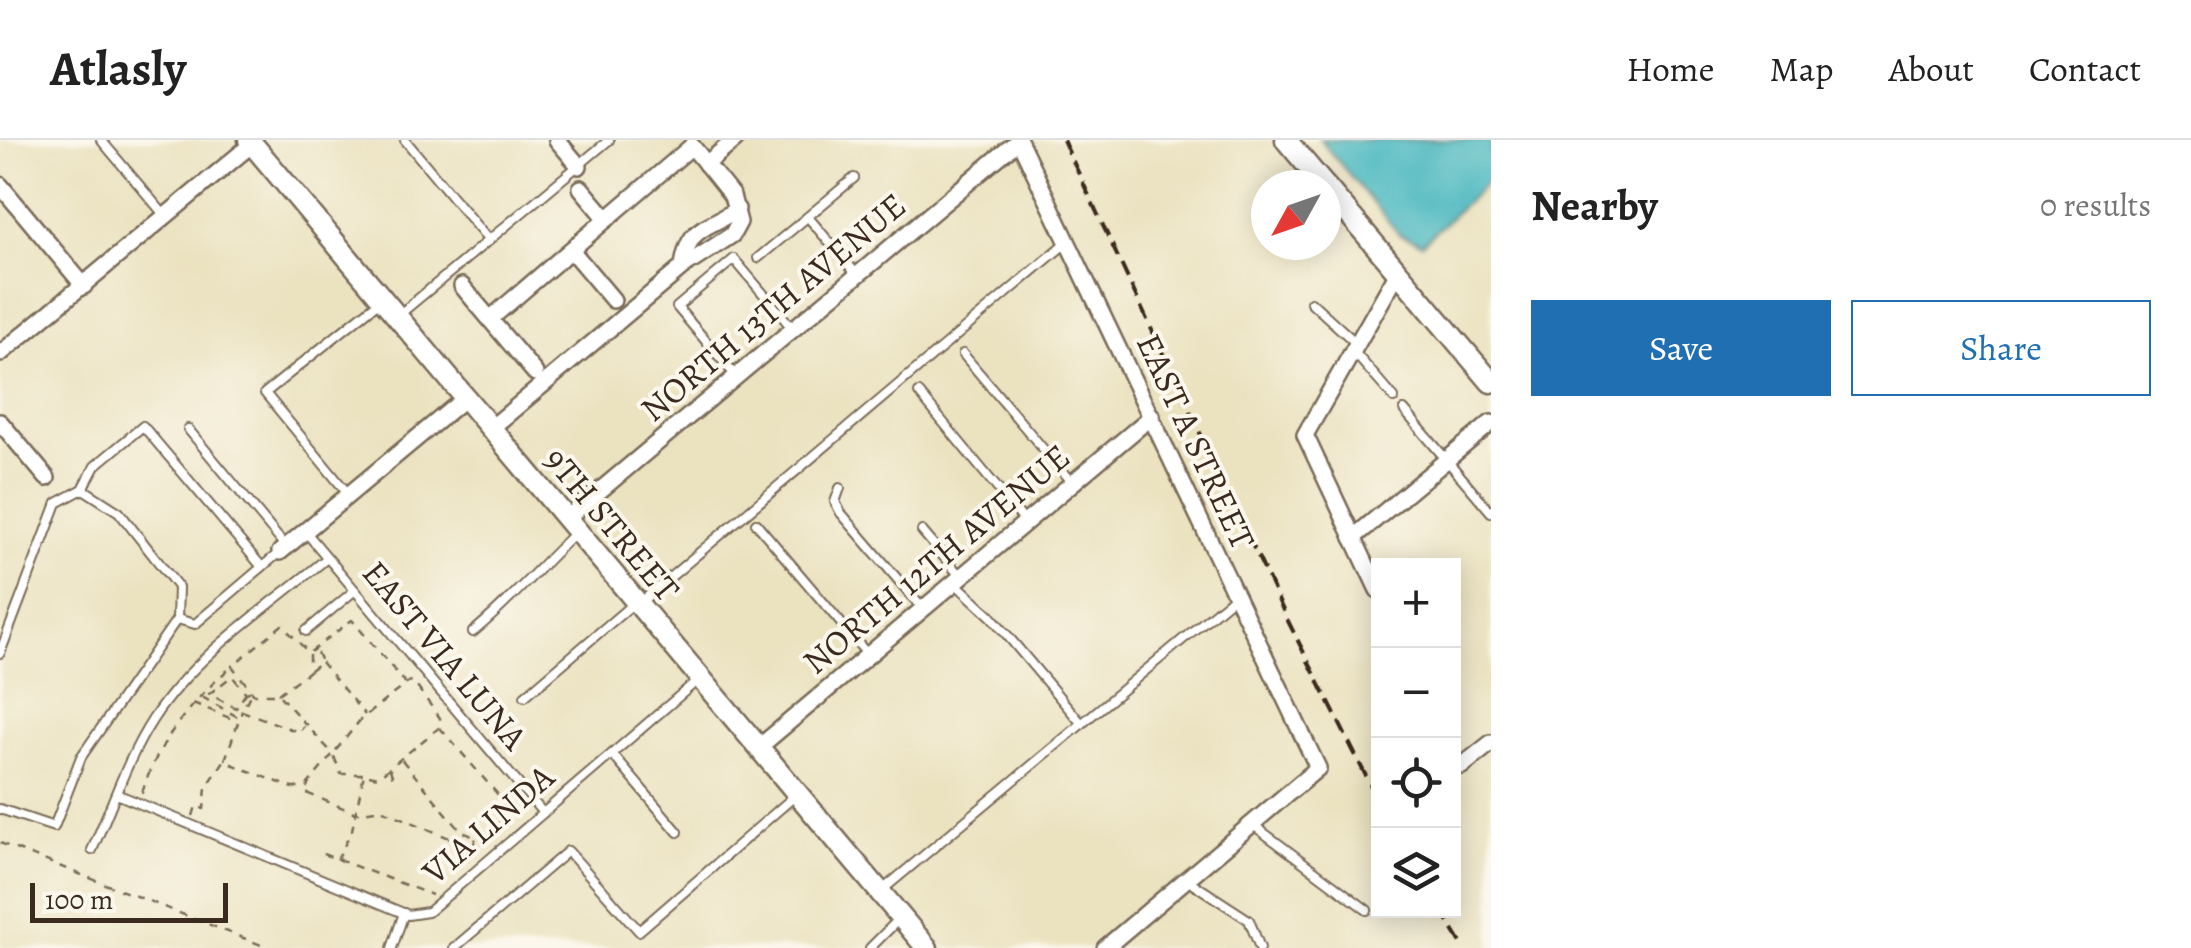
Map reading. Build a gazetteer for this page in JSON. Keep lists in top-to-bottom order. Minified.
{"streets":{"street":["NORTH 13TH AVENUE","EAST A STREET","9TH STREET","NORTH 12TH AVENUE"],"lane":["EAST VIA LUNA","VIA LINDA"]},"crossings":[["NORTH 13TH AVENUE","EAST A STREET"],["NORTH 13TH AVENUE","9TH STREET"],["EAST A STREET","NORTH 12TH AVENUE"],["9TH STREET","NORTH 12TH AVENUE"],["9TH STREET","VIA LINDA"],["EAST VIA LUNA","VIA LINDA"]],"scale_bar":"100 m","north":"bottom left","page":{"header":"Atlasly","nav":["Home","Map","About","Contact"],"heading":["Nearby","0 results"],"buttons":["Save","Share"],"map_buttons":["+","−"],"scale":"100 m"}}
